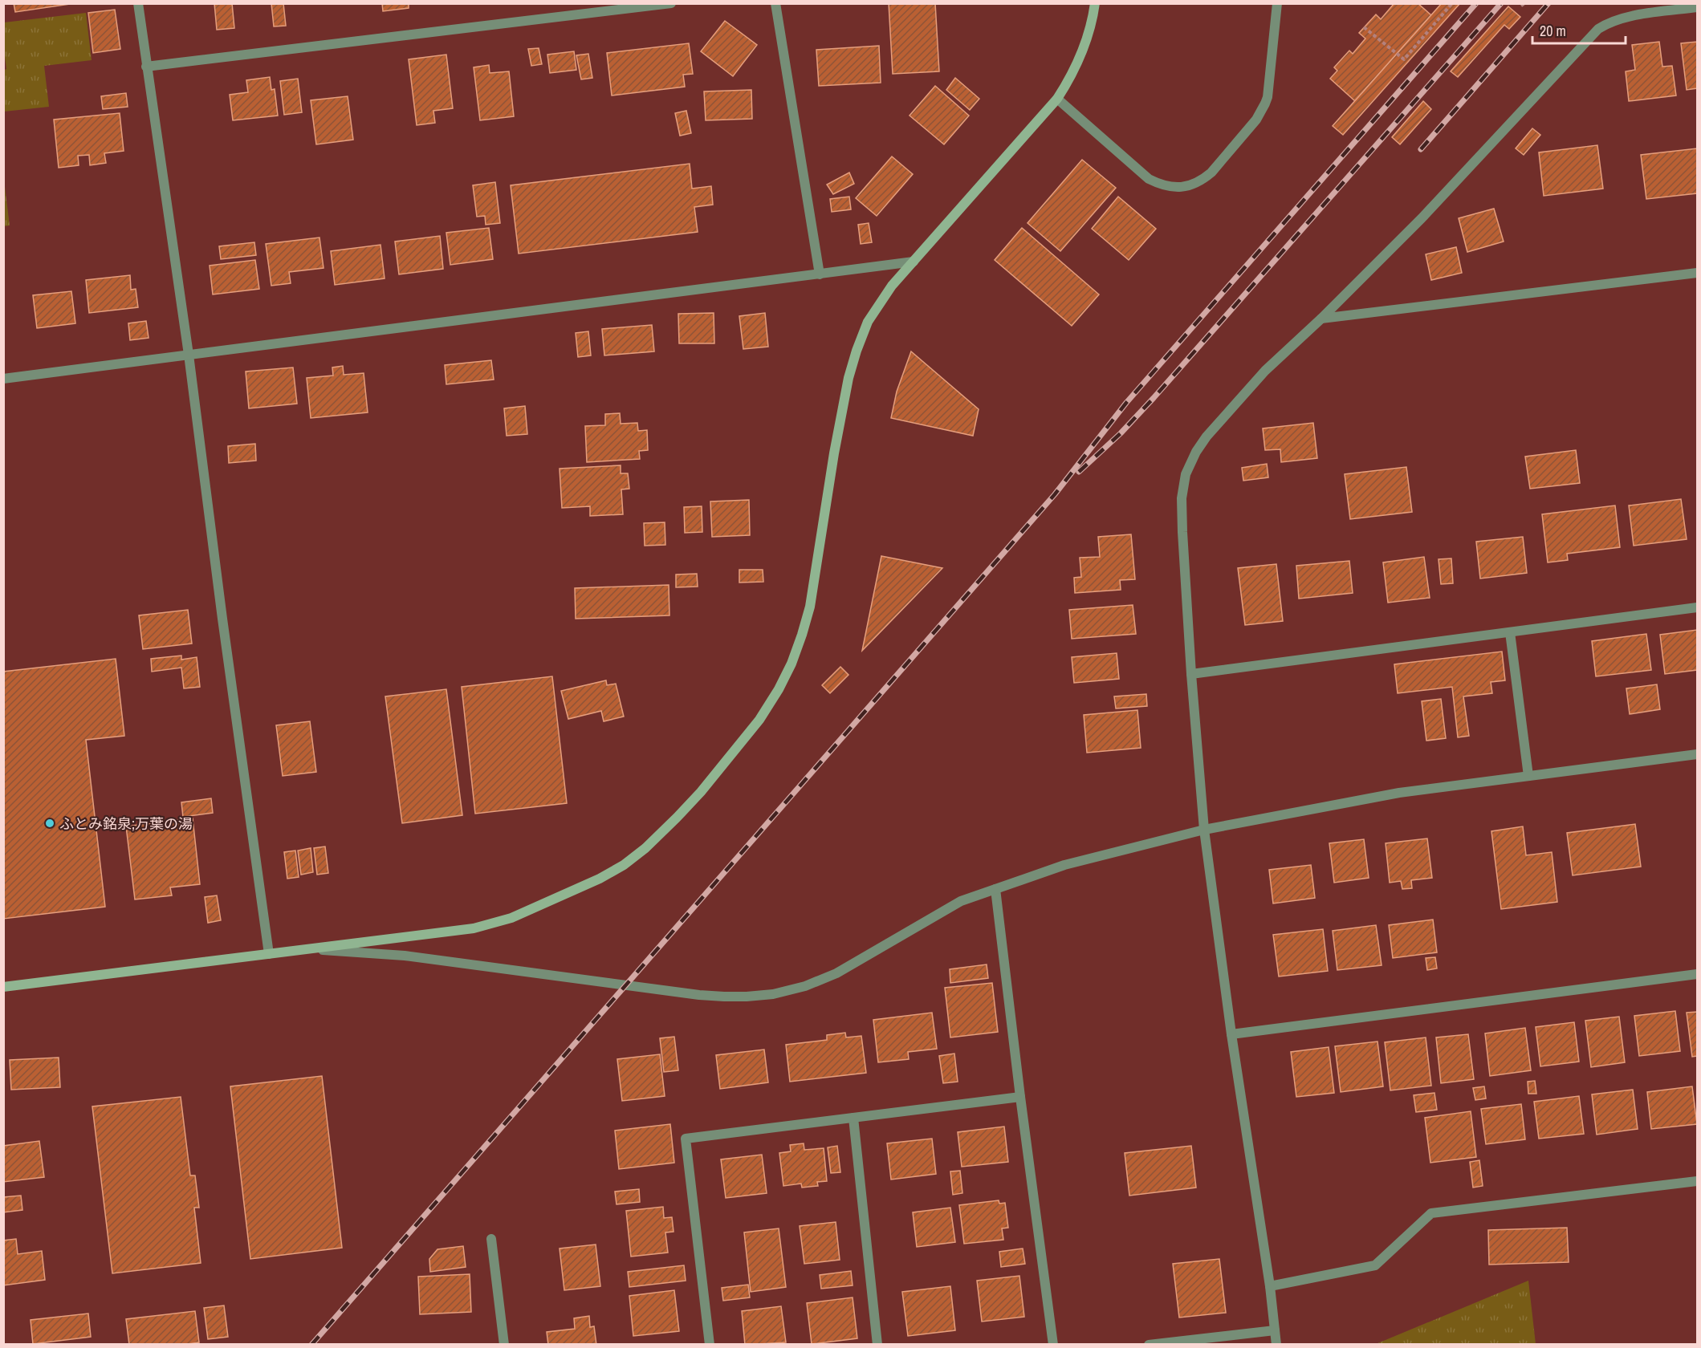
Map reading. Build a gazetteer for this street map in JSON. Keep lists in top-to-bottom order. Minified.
{"places":["ふとみ銘泉;万葉の湯"],"scale_bar":"20 m"}
